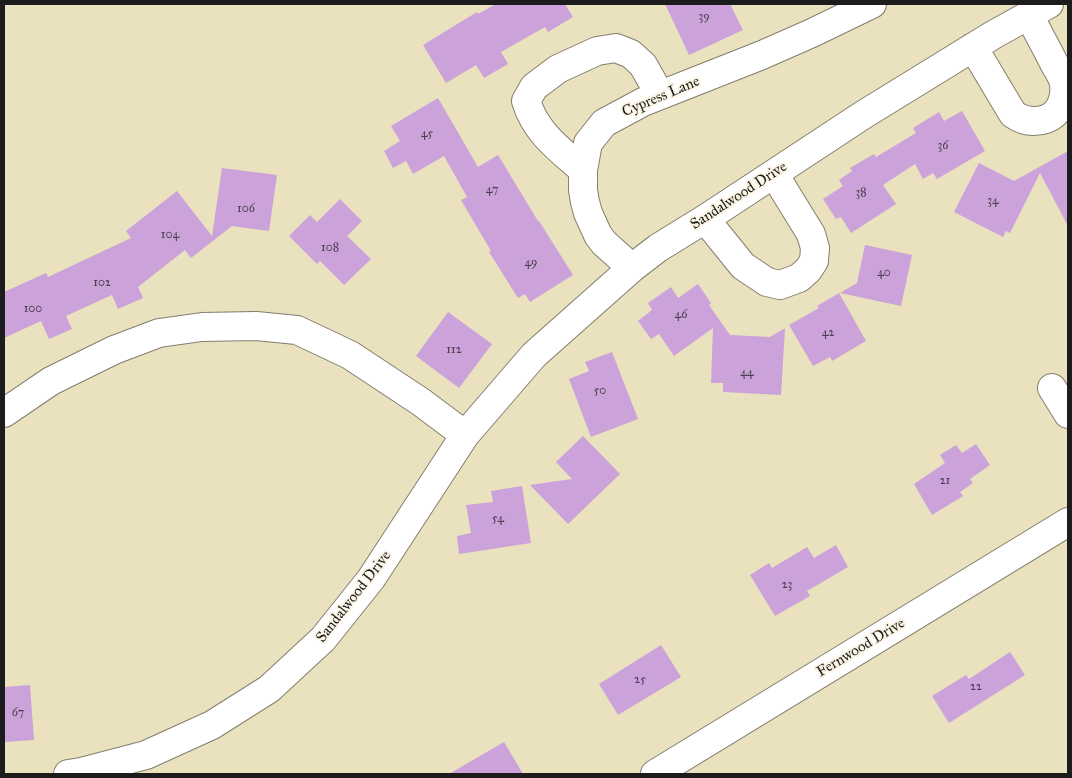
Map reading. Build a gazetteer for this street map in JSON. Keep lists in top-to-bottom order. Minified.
{"streets":{"street":["Cypress Lane","Sandalwood Drive","Fernwood Drive"]},"crossings":[["Cypress Lane","Sandalwood Drive"]],"house_numbers":["39","45","36","47","38","34","106","104","108","49","40","102","100","46","42","112","44","50","21","54","23","25","22","67"]}
